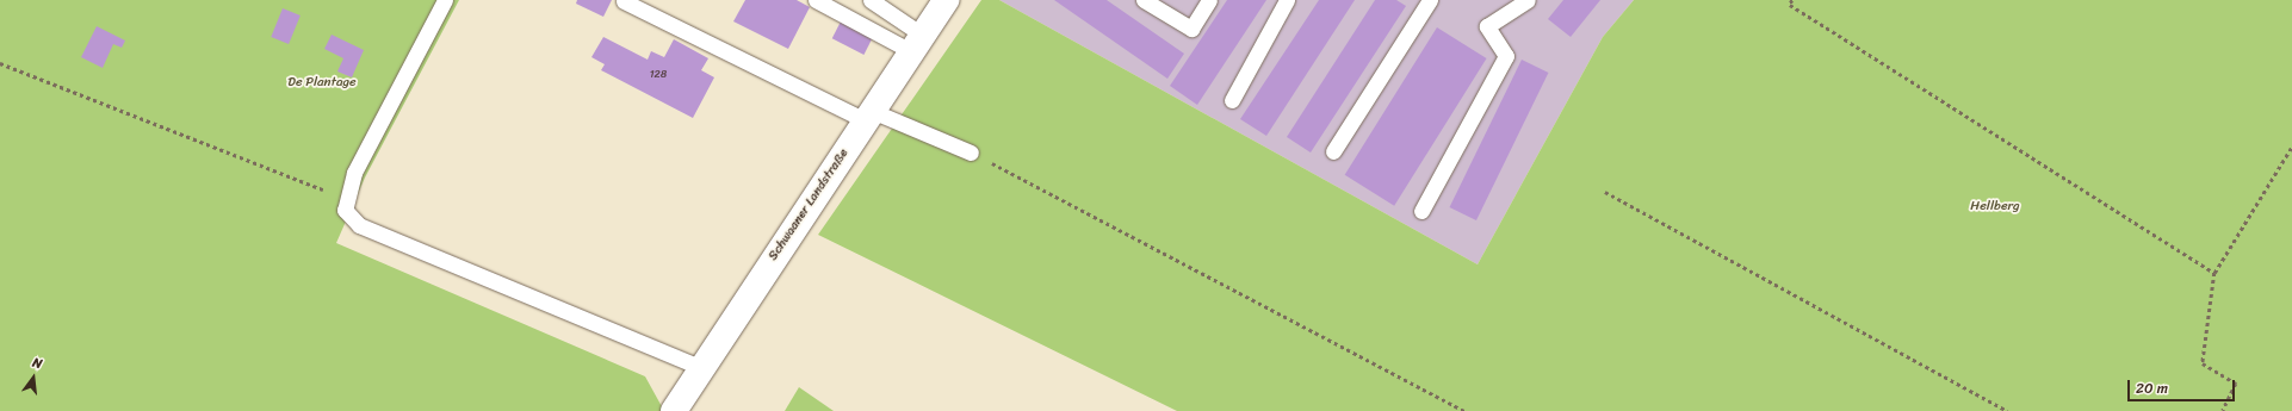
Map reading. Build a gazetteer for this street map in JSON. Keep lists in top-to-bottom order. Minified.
{"streets":{"street":["Schwaaner Landstraße"]},"parks":["De Plantage","Hellberg"],"house_numbers":["128"],"scale_bar":"20 m","north":"top"}
